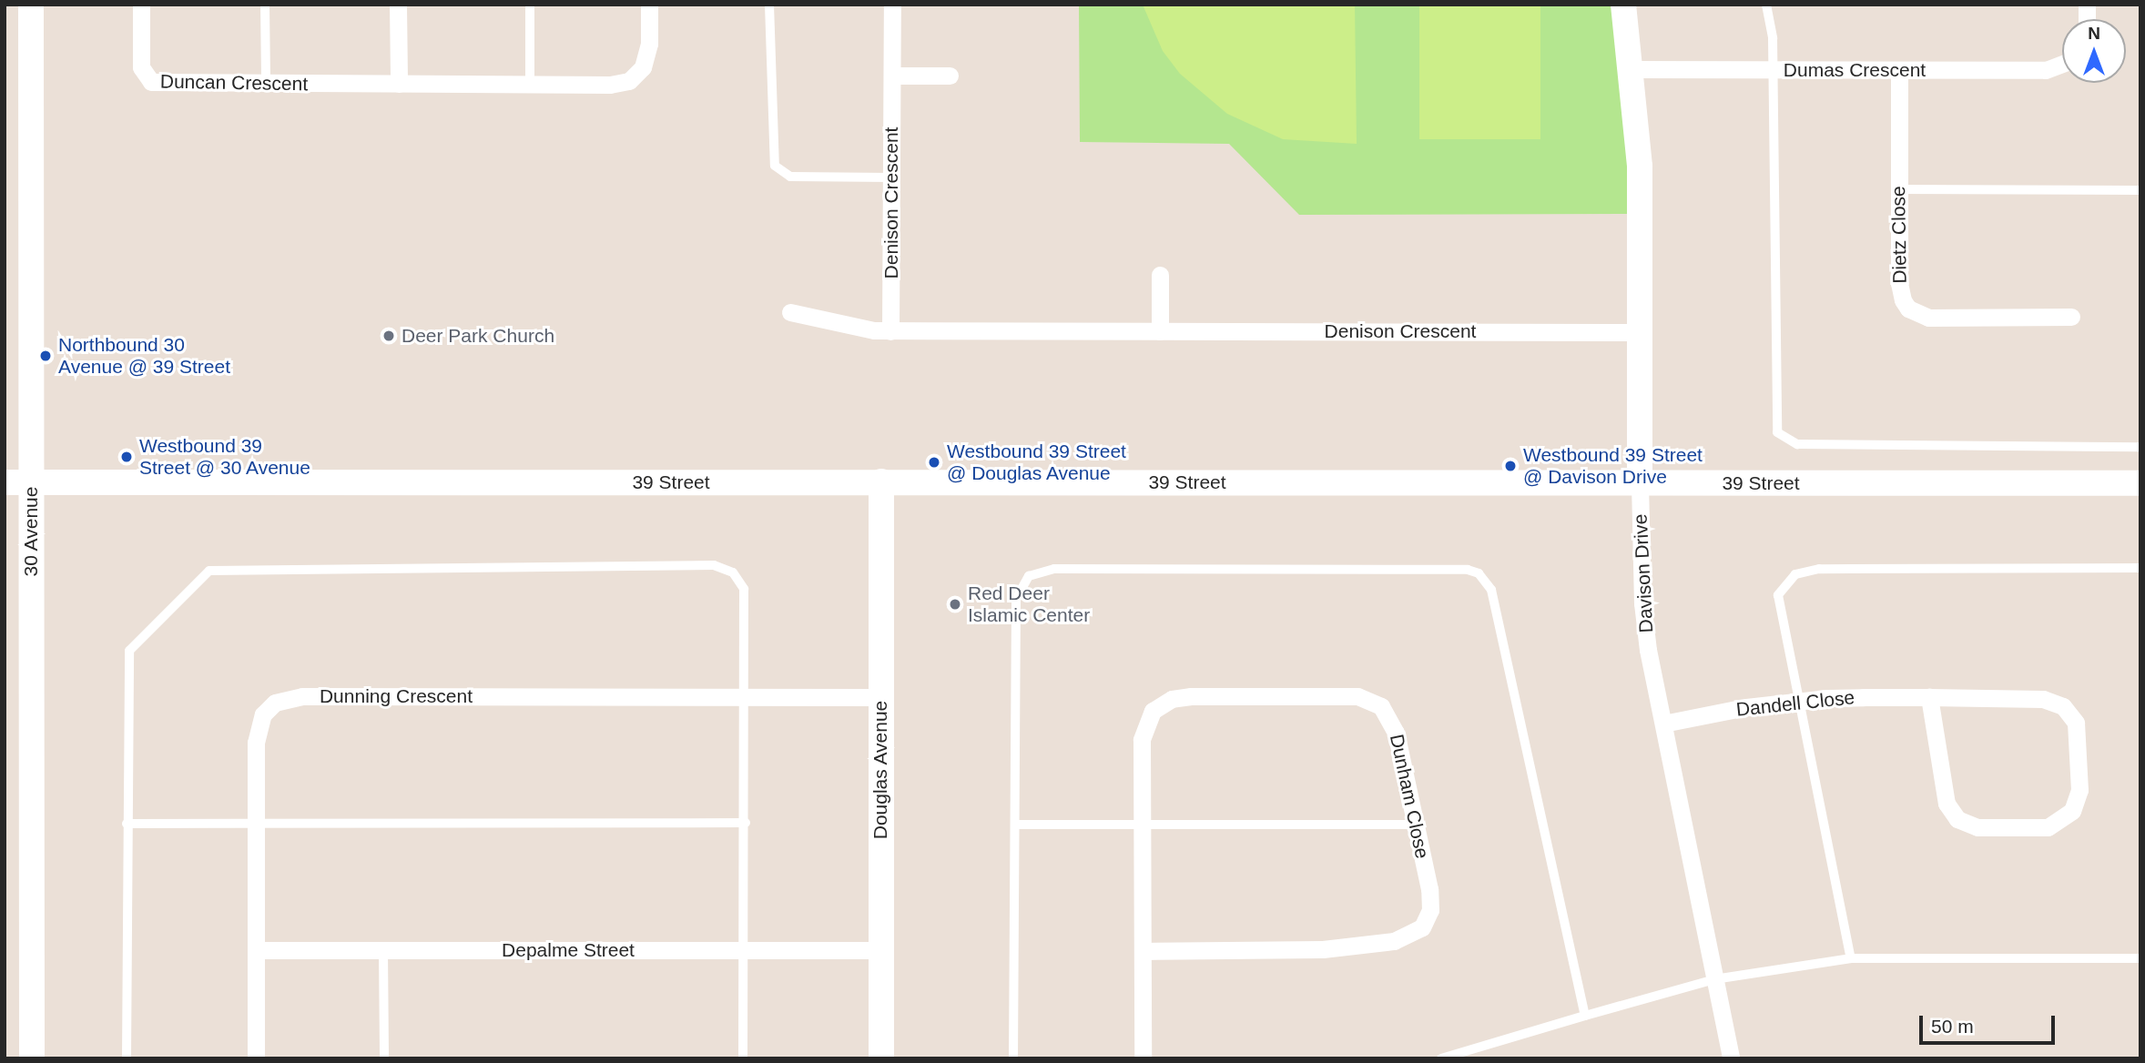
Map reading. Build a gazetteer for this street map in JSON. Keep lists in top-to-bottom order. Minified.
{"streets":{"street":["Dumas Crescent","Duncan Crescent","Denison Crescent","Dietz Close","39 Street","30 Avenue","Davison Drive","Dunning Crescent","Dandell Close","Douglas Avenue","Dunham Close","Depalme Street"]},"crossings":[["Dumas Crescent","Dietz Close"],["Dumas Crescent","Davison Drive"],["Denison Crescent","Davison Drive"],["39 Street","30 Avenue"],["39 Street","Davison Drive"],["39 Street","Douglas Avenue"],["Davison Drive","Dandell Close"],["Dunning Crescent","Douglas Avenue"],["Dunning Crescent","Depalme Street"],["Douglas Avenue","Depalme Street"]],"places":["Deer Park Church","Northbound 30 Avenue @ 39 Street","Westbound 39 Street @ 30 Avenue","Westbound 39 Street @ Douglas Avenue","Westbound 39 Street @ Davison Drive","Red Deer Islamic Center"],"scale_bar":"50 m","north":"top"}
